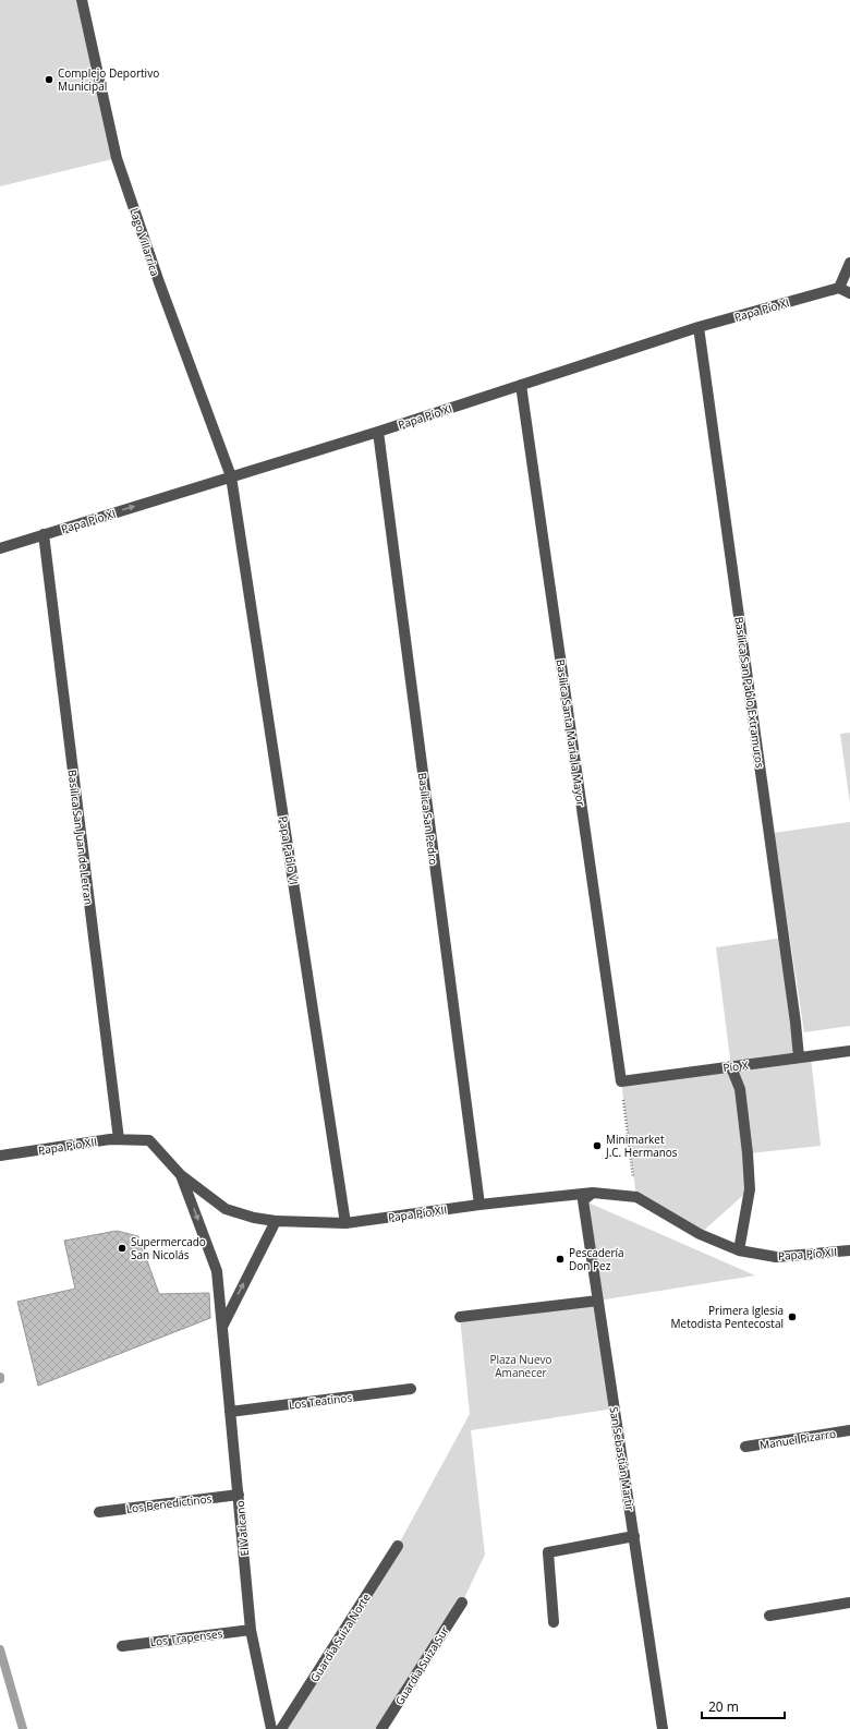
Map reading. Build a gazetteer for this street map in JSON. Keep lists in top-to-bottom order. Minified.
{"streets":{"street":["Lago Villarrica","Papa Pío XI","Basílica San Pablo Extramuros","Basílica Santa María la Mayor","Basílica San Pedro","Basílica San Juan de Letran","Papa Pablo VI","Pío X","Papa Pío XII","Los Teatinos","Manuel Pizarro","San Sebastián Martir","Los Benedictinos","El Vaticano","Los Trapenses","Guardia Suiza Norte","Guardia Suiza Sur"]},"crossings":[["Lago Villarrica","Papa Pío XI"],["Lago Villarrica","Papa Pablo VI"],["Papa Pío XI","Basílica San Pablo Extramuros"],["Papa Pío XI","Basílica Santa María la Mayor"],["Papa Pío XI","Basílica San Pedro"],["Papa Pío XI","Basílica San Juan de Letran"],["Papa Pío XI","Papa Pablo VI"],["Basílica San Pablo Extramuros","Pío X"],["Basílica Santa María la Mayor","Pío X"],["Basílica San Pedro","Papa Pío XII"],["Basílica San Juan de Letran","Papa Pío XII"],["Papa Pablo VI","Papa Pío XII"],["Papa Pío XII","San Sebastián Martir"],["Papa Pío XII","El Vaticano"],["Los Teatinos","El Vaticano"],["Los Benedictinos","El Vaticano"],["El Vaticano","Los Trapenses"]],"parks":["Plaza Nuevo Amanecer"],"places":["Complejo Deportivo Municipal","Minimarket J.C. Hermanos","Supermercado San Nicolás","Pescadería Don Pez","Primera Iglesia Metodista Pentecostal"],"scale_bar":"20 m"}
